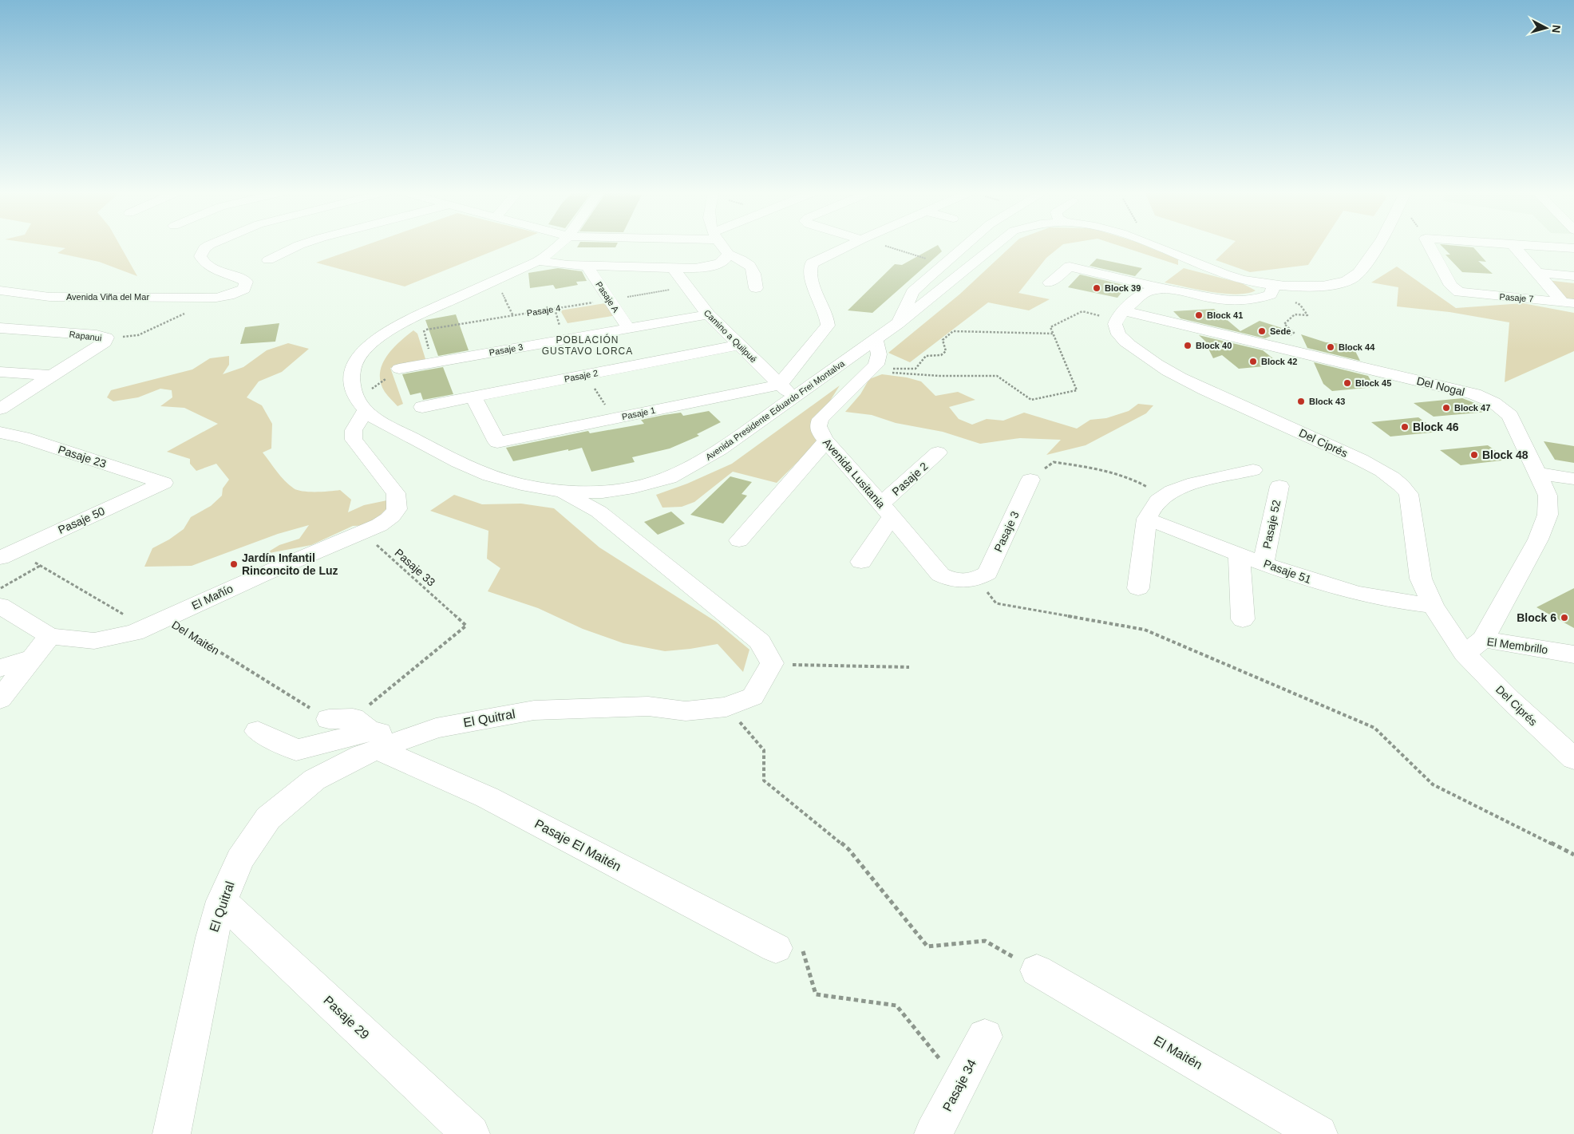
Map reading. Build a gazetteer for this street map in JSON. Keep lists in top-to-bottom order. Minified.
{"streets":{"street":["Avenida Viña del Mar","Pasaje A","Pasaje 7","Rapanui","Camino a Quilpué","Pasaje 3","Pasaje 2","Del Nogal","Avenida Presidente Eduardo Frei Montalva","Pasaje 1","Del Ciprés","Pasaje 23","Avenida Lusitania","Pasaje 50","Pasaje 52","Pasaje 51","El Mañío","El Membrillo","El Quitral","Pasaje El Maitén","Pasaje 29","El Maitén","Pasaje 34"],"path":["Pasaje 4","Pasaje 33","Del Maitén"]},"crossings":[["Pasaje A","Pasaje 4"],["Pasaje A","Pasaje 3"],["Pasaje 4","Camino a Quilpué"],["Camino a Quilpué","Pasaje 3"],["Camino a Quilpué","Pasaje 2"],["Camino a Quilpué","Avenida Presidente Eduardo Frei Montalva"],["Camino a Quilpué","Pasaje 1"],["Pasaje 3","Avenida Lusitania"],["Pasaje 2","Pasaje 1"],["Pasaje 2","Avenida Lusitania"],["Del Nogal","Del Ciprés"],["Del Nogal","El Membrillo"],["Avenida Presidente Eduardo Frei Montalva","Avenida Lusitania"],["Avenida Presidente Eduardo Frei Montalva","El Mañío"],["Del Ciprés","Pasaje 51"],["Del Ciprés","El Membrillo"],["Pasaje 23","Pasaje 50"],["Pasaje 50","Del Maitén"],["Pasaje 52","Pasaje 51"],["Pasaje 33","El Mañío"],["Pasaje 33","Del Maitén"],["Pasaje 33","El Quitral"],["Pasaje 33","Pasaje El Maitén"],["El Mañío","Del Maitén"],["Del Maitén","El Quitral"],["Del Maitén","Pasaje El Maitén"],["El Quitral","Pasaje El Maitén"],["El Quitral","Pasaje 29"]],"districts":["POBLACIÓN GUSTAVO LORCA"],"places":["Block 39","Block 41","Sede","Block 40","Block 44","Block 42","Block 45","Block 43","Block 47","Block 46","Block 48","Jardín Infantil Rinconcito de Luz","Block 6"],"north":"right"}
